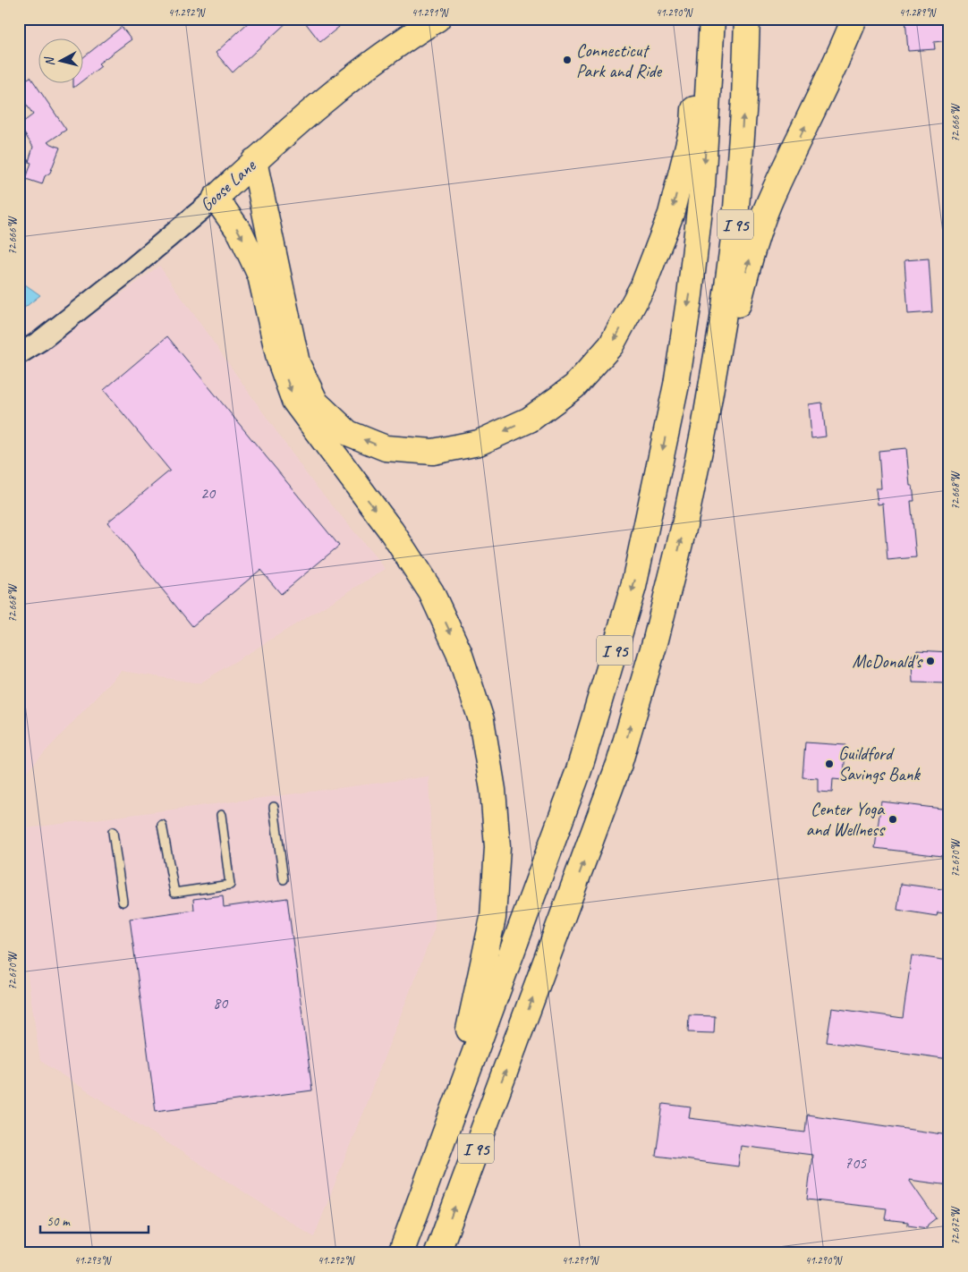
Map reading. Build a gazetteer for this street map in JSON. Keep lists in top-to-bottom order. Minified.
{"streets":{"main road":["Goose Lane","I 95"]},"places":["Connecticut Park and Ride","McDonald's","Guildford Savings Bank","Center Yoga and Wellness"],"house_numbers":["20","80","705"],"scale_bar":"50 m","north":"left","coordinates":["41.292°N","41.291°N","41.290°N","41.289°N","72.666°W","72.668°W","72.670°W","72.672°W","41.293°N"]}
